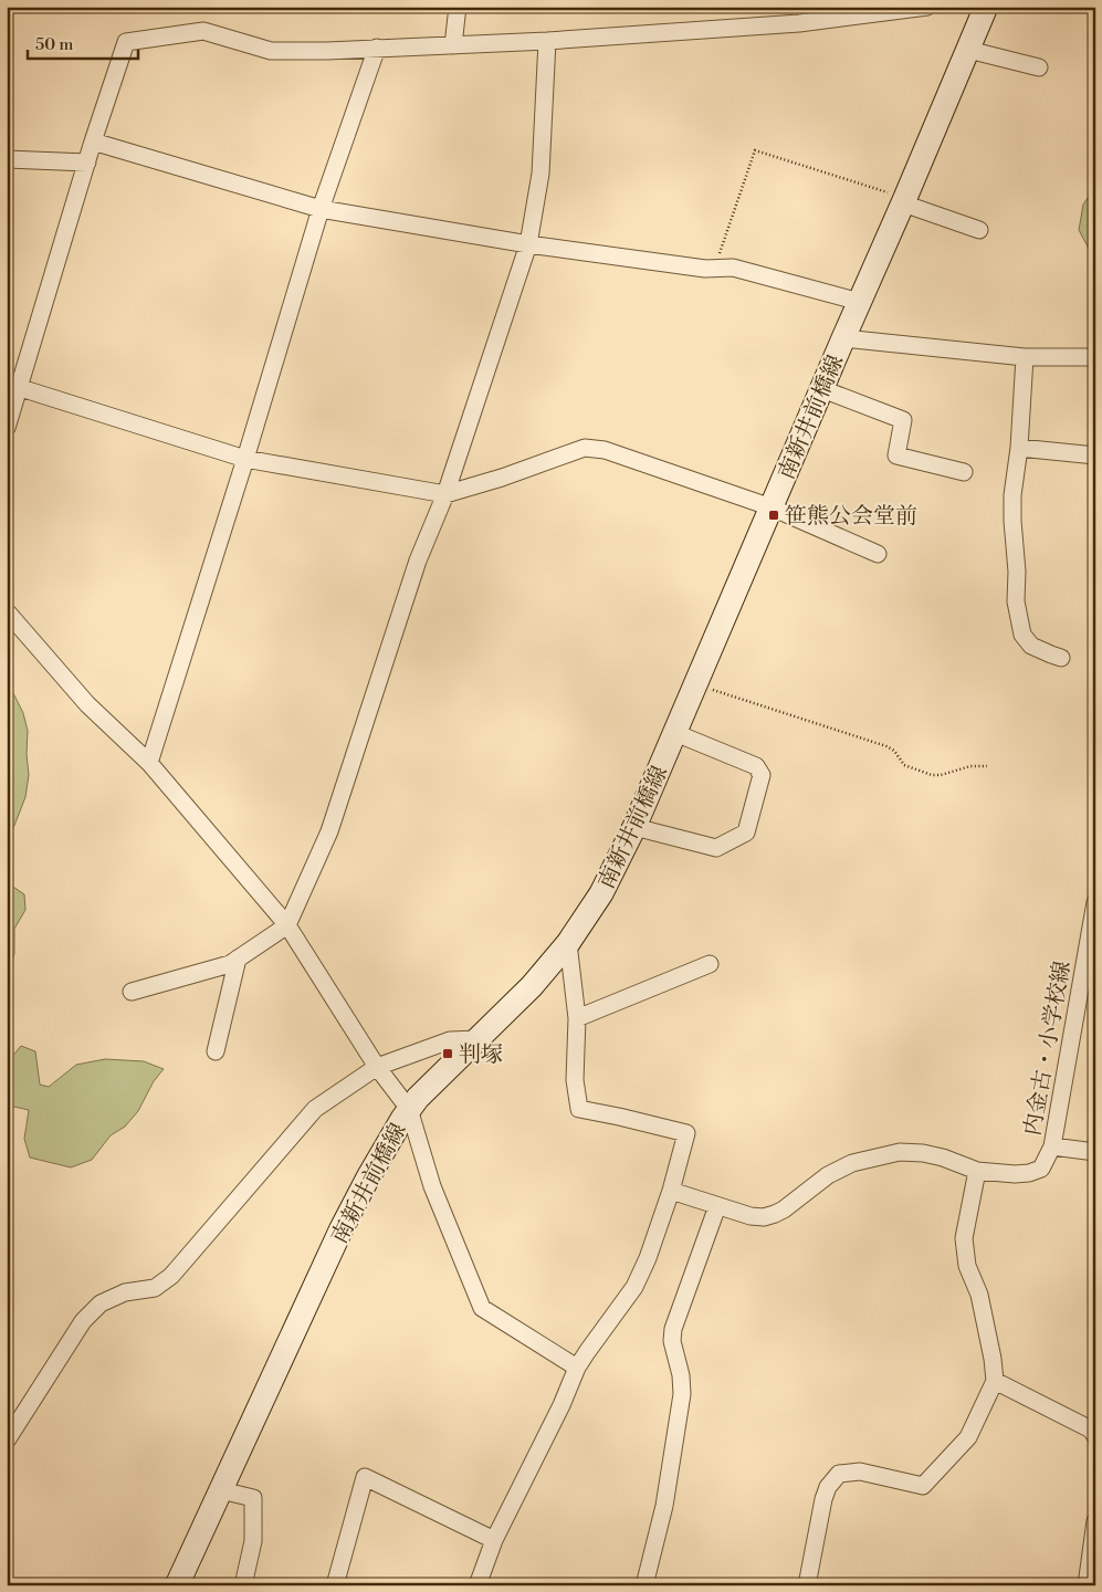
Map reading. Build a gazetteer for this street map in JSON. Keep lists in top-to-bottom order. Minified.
{"streets":{"main road":["南新井前橋線"],"street":["内金古・小学校線"]},"places":{"transit":["笹熊公会堂前","判塚"]},"scale_bar":"50 m"}
